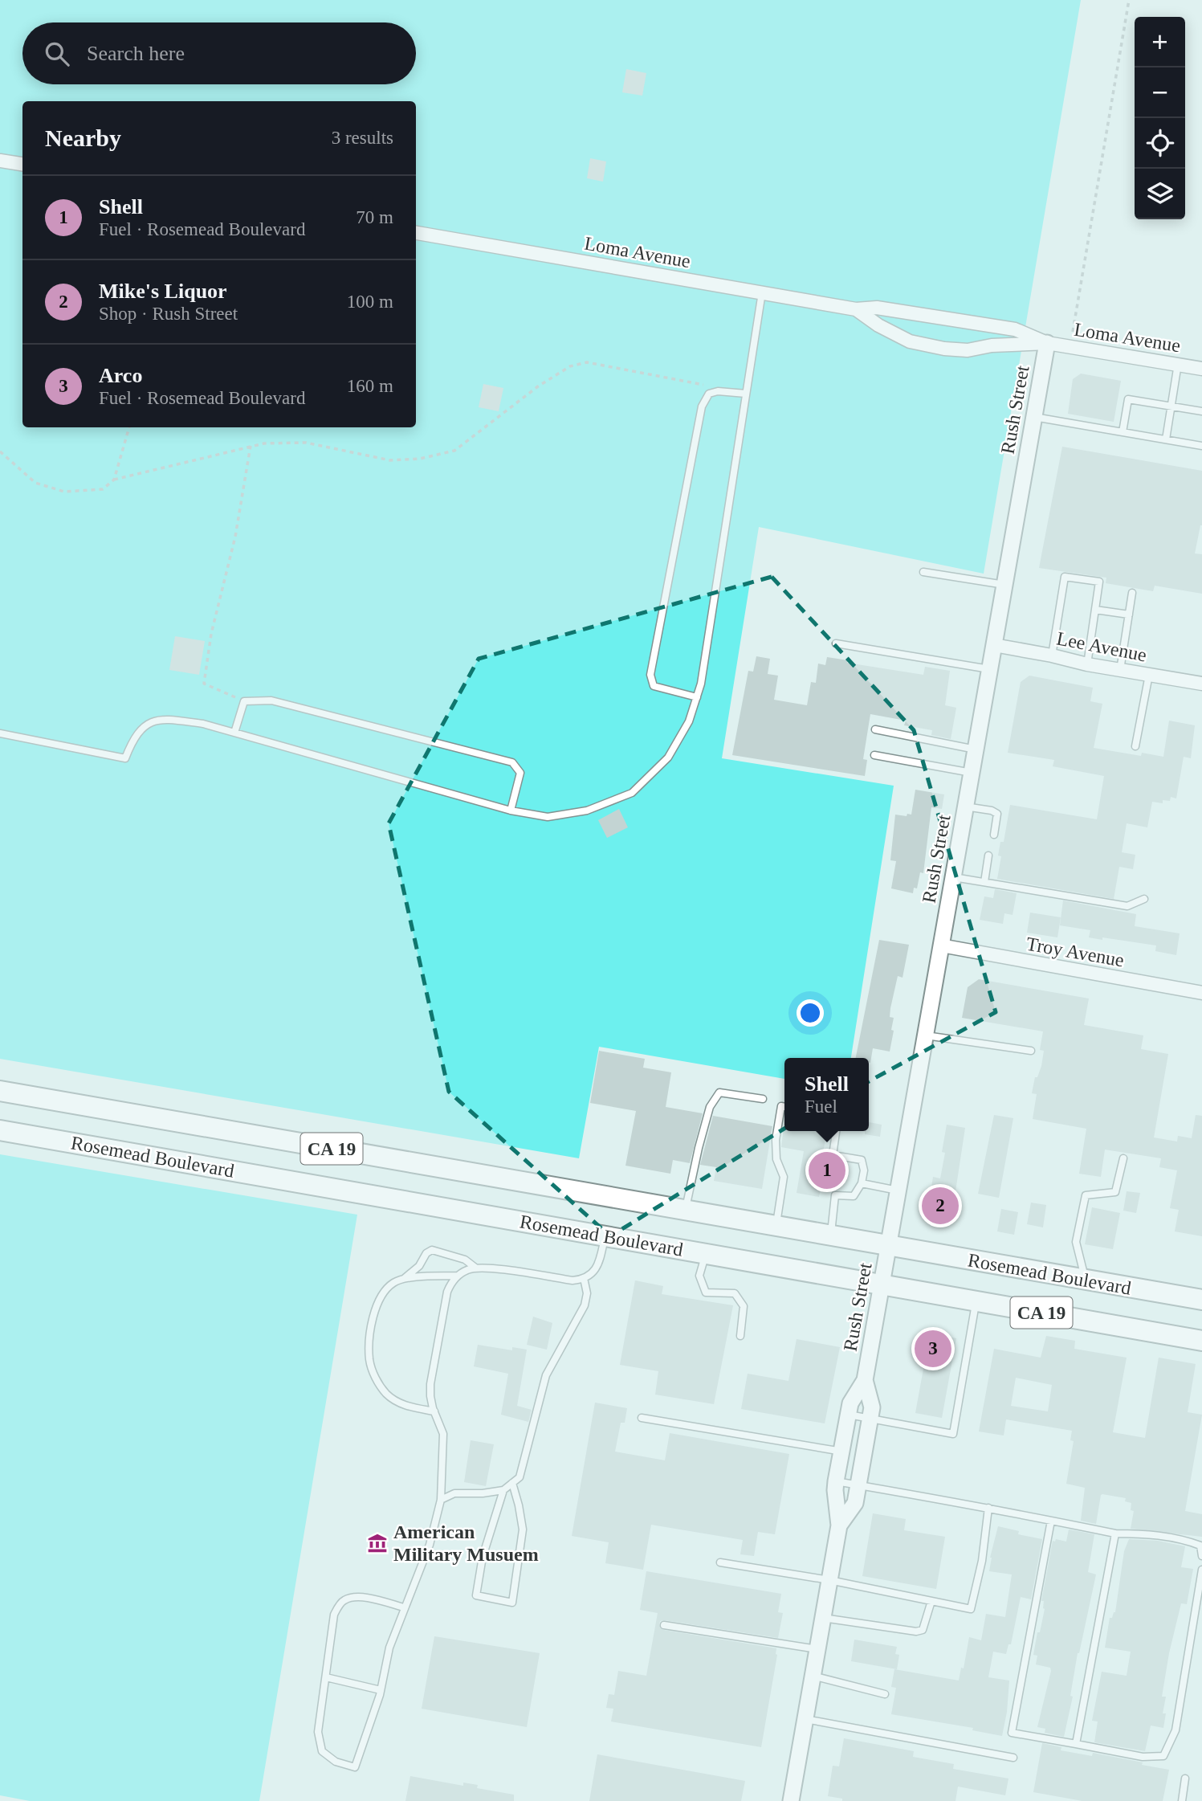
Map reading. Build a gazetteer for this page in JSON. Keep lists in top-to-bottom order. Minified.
{"streets":{"main road":["CA 19","Rosemead Boulevard"],"street":["Loma Avenue","Rush Street","Lee Avenue","Troy Avenue"]},"crossings":[["Loma Avenue","Rush Street"],["Rush Street","Lee Avenue"],["Rush Street","Troy Avenue"],["Rush Street","Rosemead Boulevard"]],"places":{"museum":["American Military Musuem"]},"page":{"map_buttons":["+","−"],"search":"Search here","heading":["Nearby","3 results"],"list":[{"mark":"1","name":"Shell","note":"Fuel · Rosemead Boulevard","value":"70 m"},{"mark":"2","name":"Mike's Liquor","note":"Shop · Rush Street","value":"100 m"},{"mark":"3","name":"Arco","note":"Fuel · Rosemead Boulevard","value":"160 m"}],"popup":["Shell","Fuel"],"pins":["1","2","3"]}}
